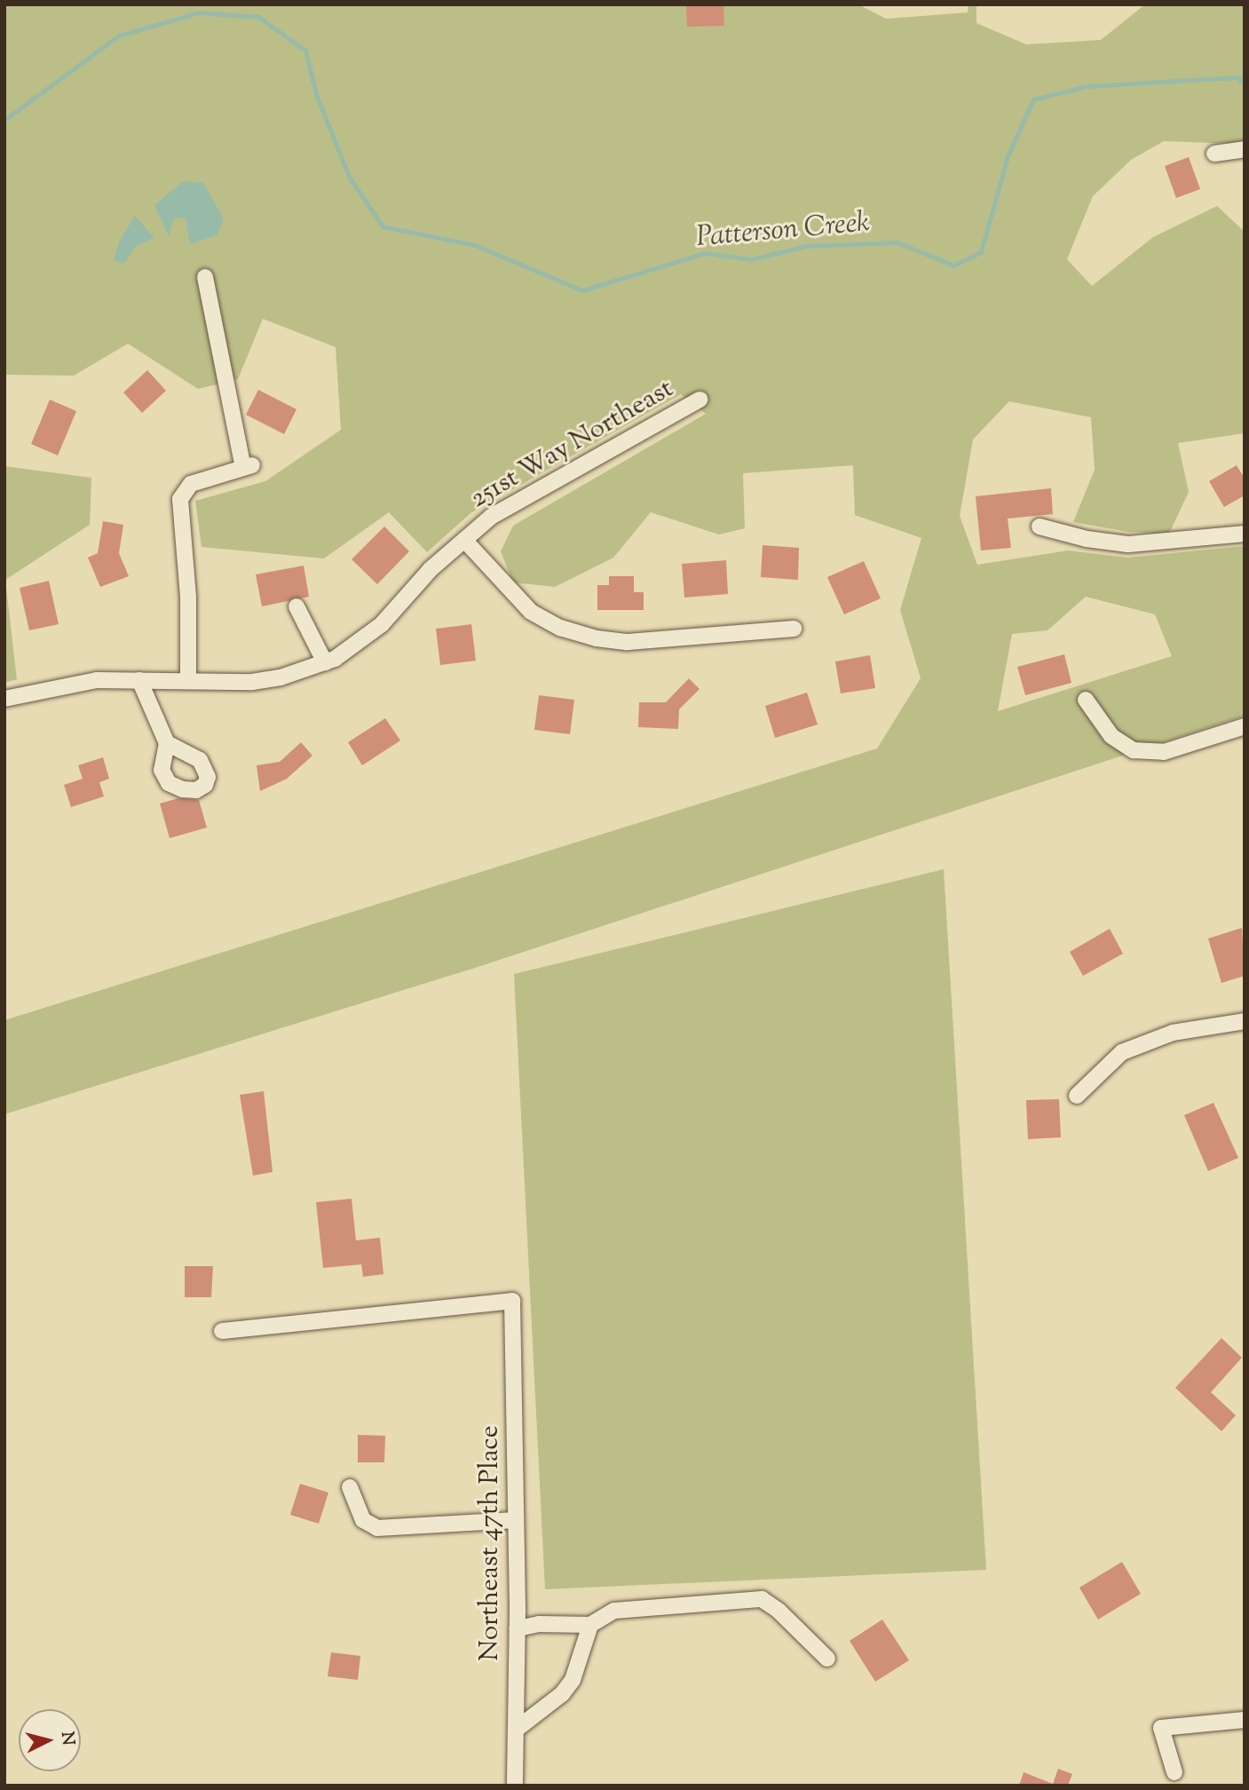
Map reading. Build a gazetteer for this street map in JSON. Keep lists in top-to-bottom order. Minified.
{"streets":{"street":["251st Way Northeast","Northeast 47th Place"]},"water":["Patterson Creek"],"north":"right"}
